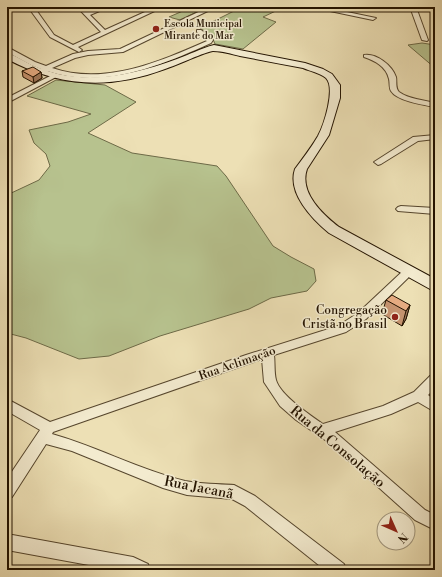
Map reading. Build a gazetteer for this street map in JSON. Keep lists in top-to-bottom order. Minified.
{"streets":{"street":["Rua Aclimação","Rua da Consolação","Rua Jacanã"]},"crossings":[["Rua Aclimação","Rua da Consolação"],["Rua Aclimação","Rua Jacanã"]],"places":["Escola Municipal Mirante do Mar","Congregação Cristã no Brasil"],"north":"bottom right"}
